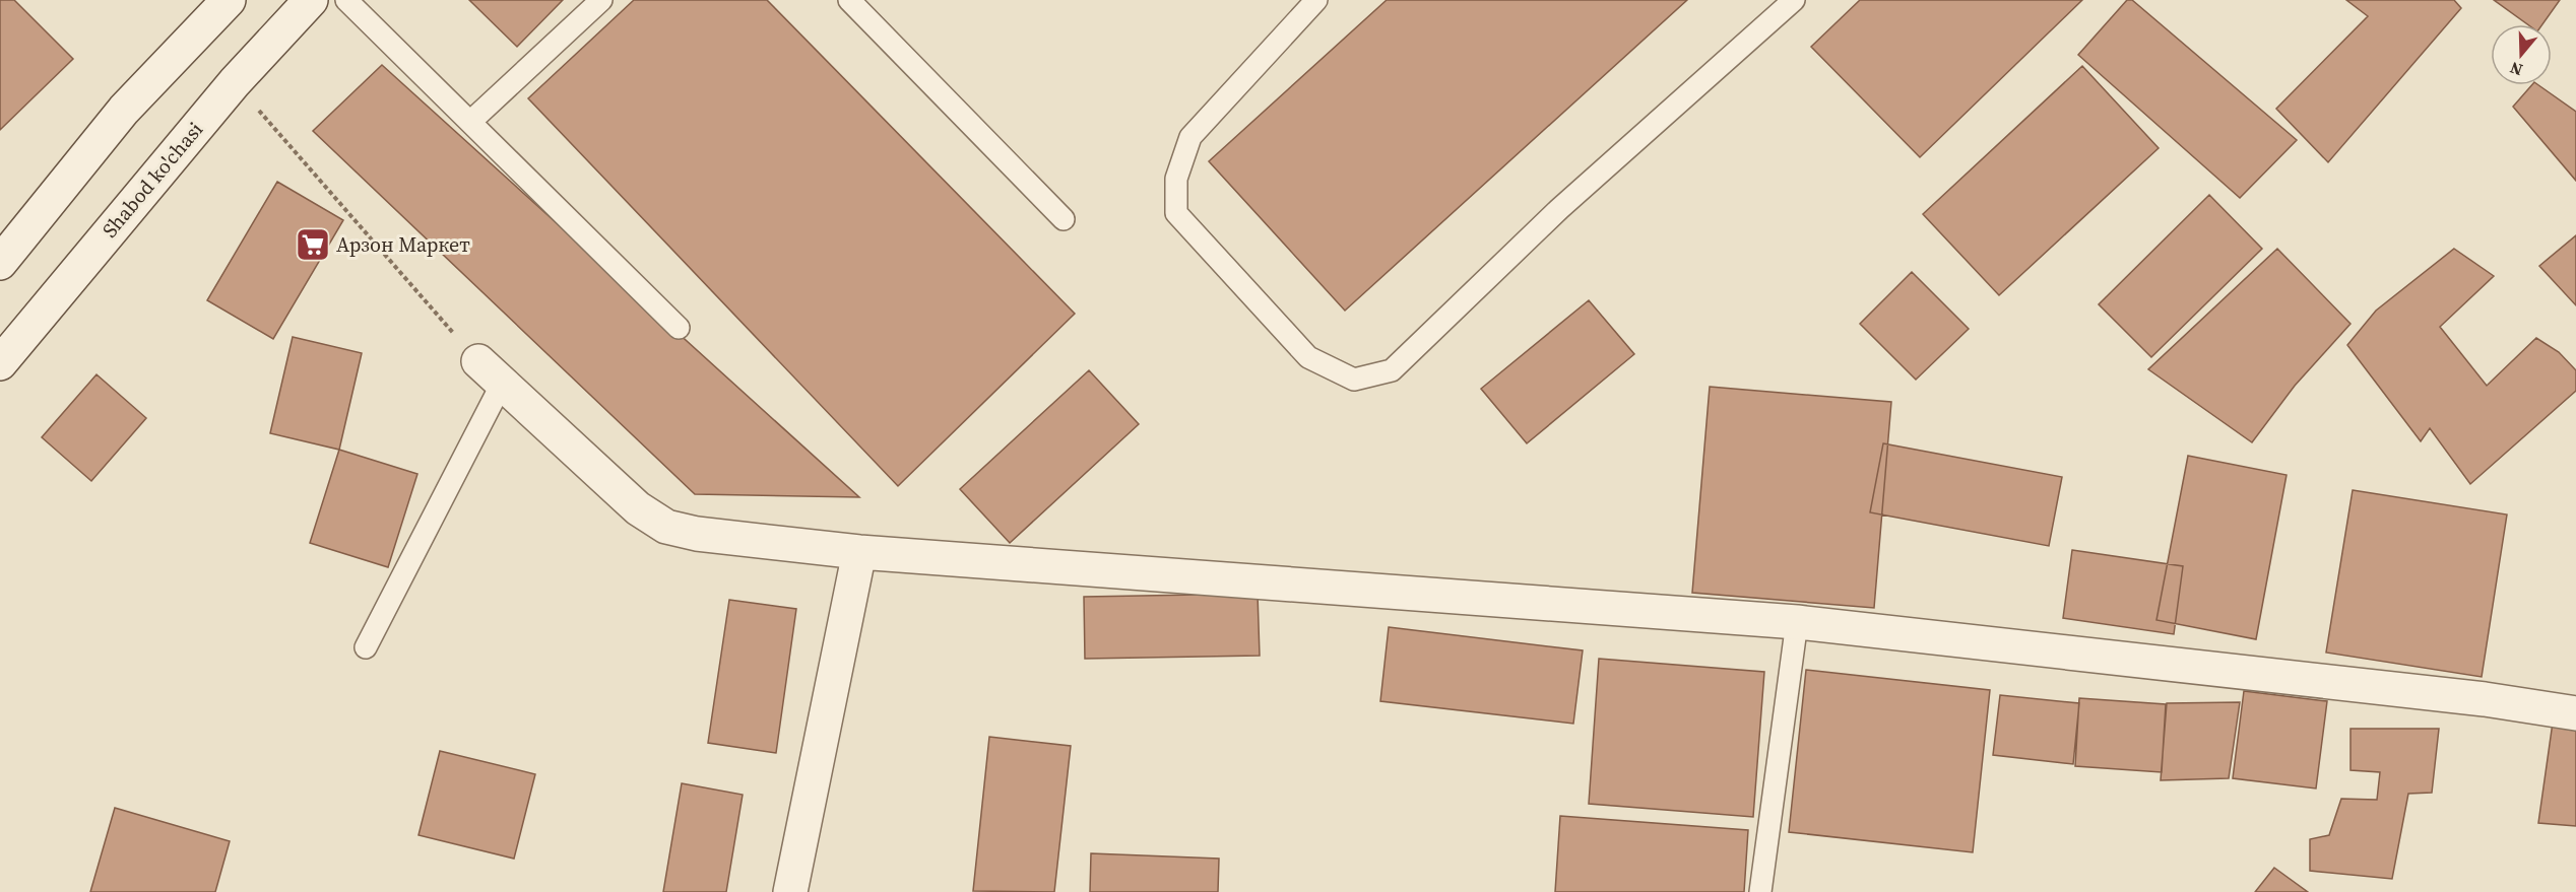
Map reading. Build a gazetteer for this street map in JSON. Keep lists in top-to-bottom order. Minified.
{"streets":{"street":["Shabod ko'chasi"]},"places":{"supermarket":["Арзон Маркет"]},"north":"bottom"}
